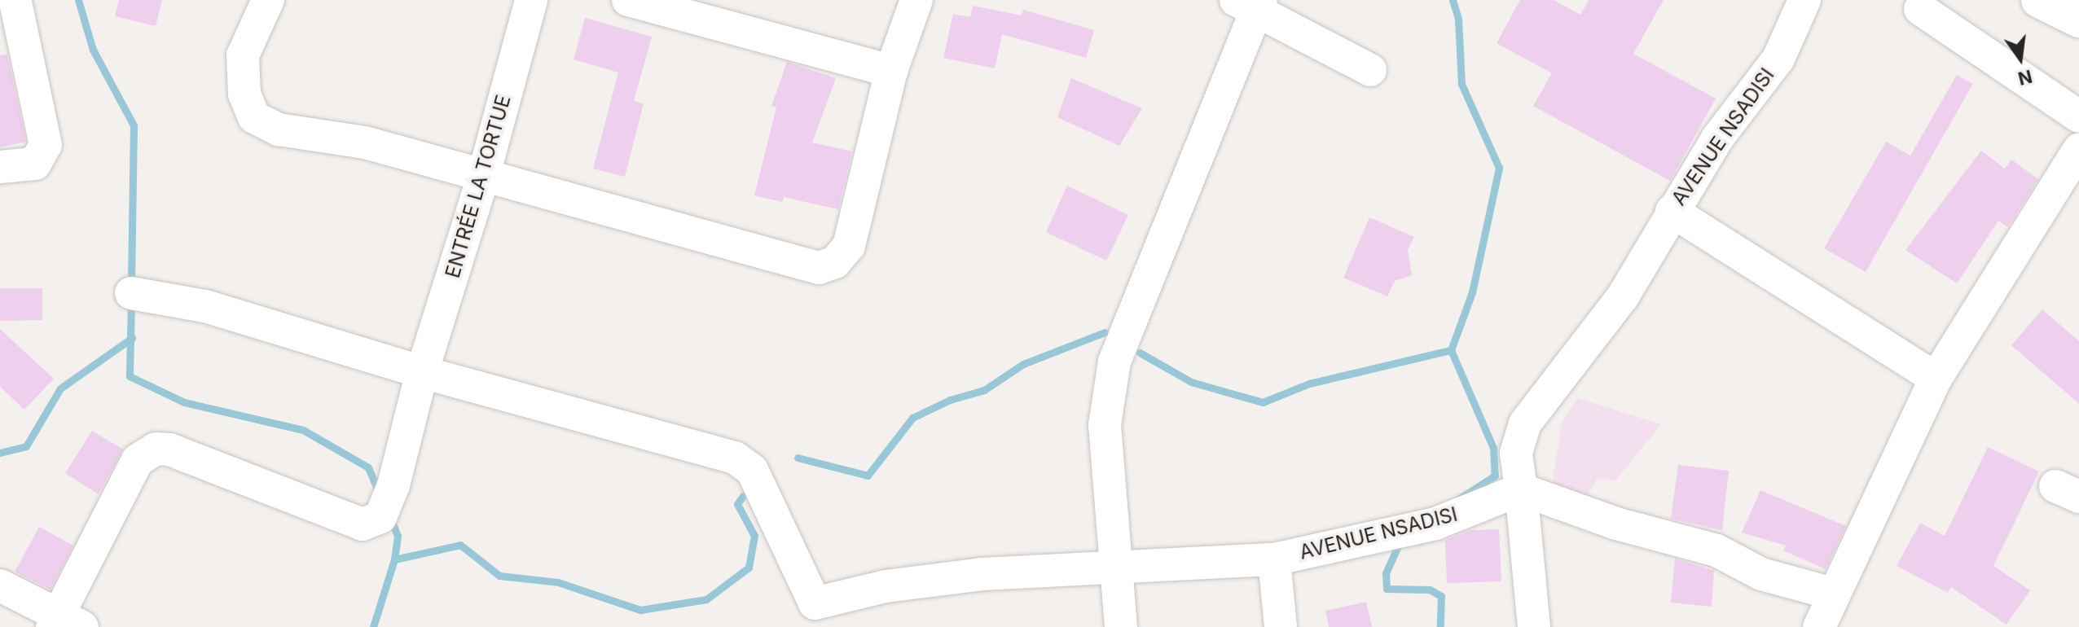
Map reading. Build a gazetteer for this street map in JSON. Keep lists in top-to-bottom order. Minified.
{"streets":{"street":["AVENUE NSADISI","ENTRÉE LA TORTUE"]},"north":"bottom"}
